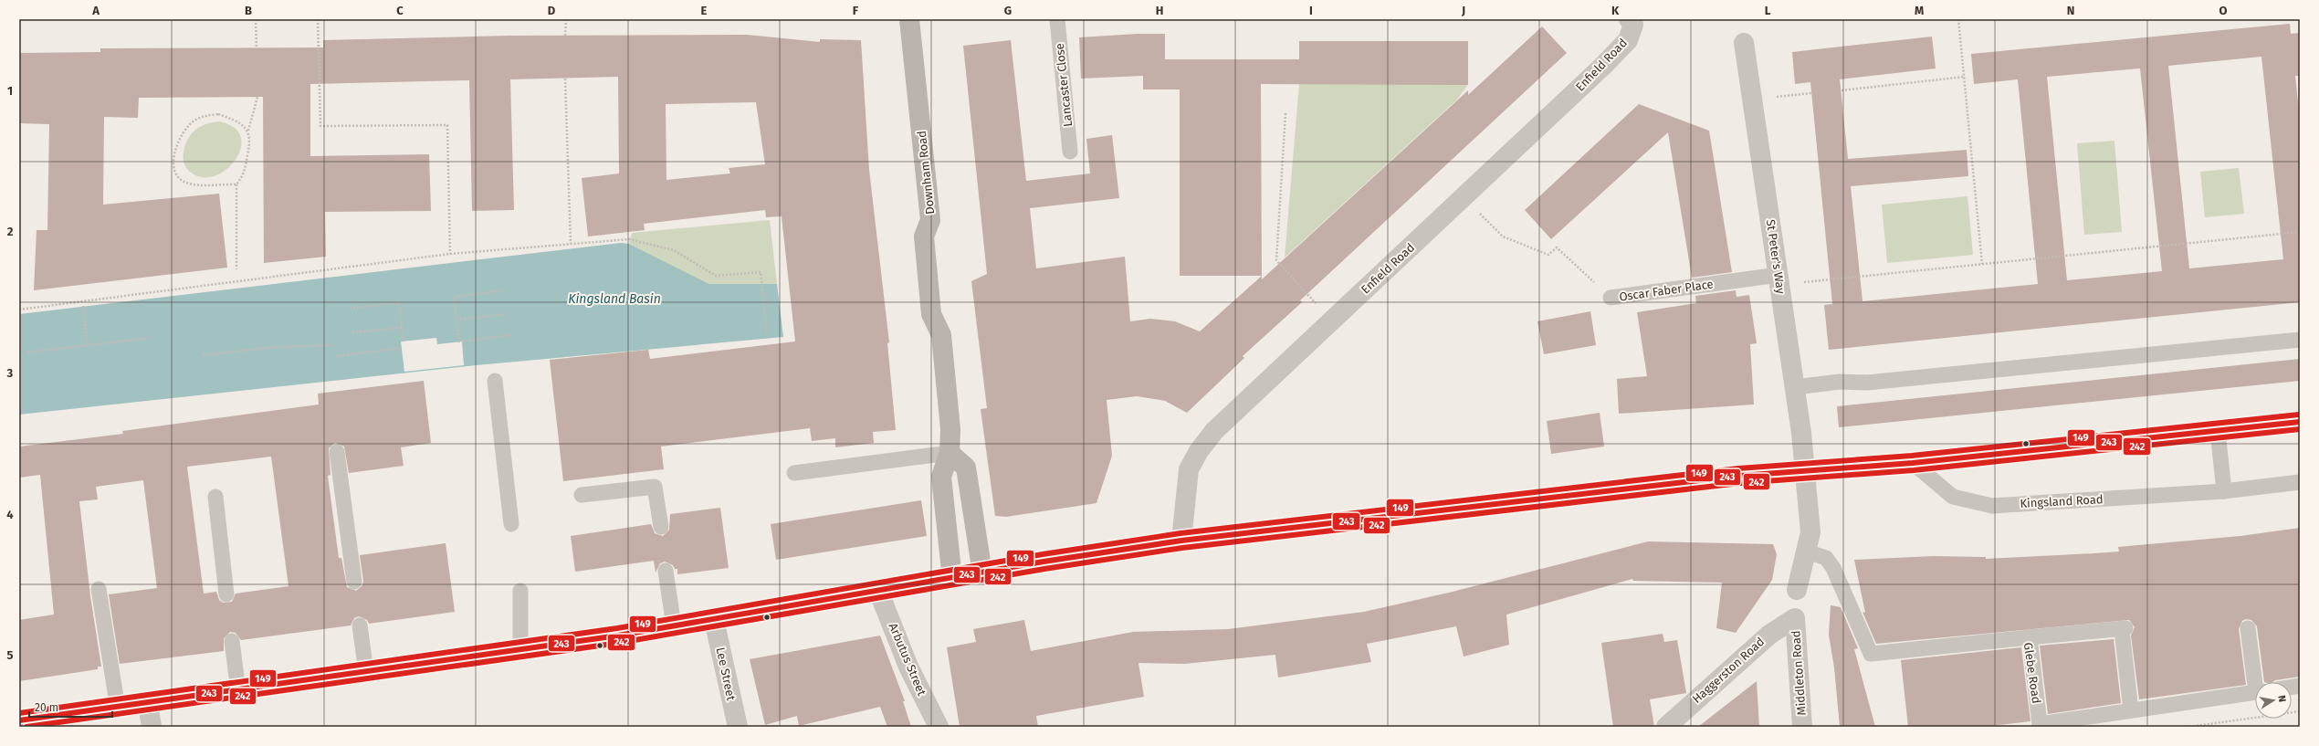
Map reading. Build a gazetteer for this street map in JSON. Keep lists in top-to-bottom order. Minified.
{"streets":{"street":["Enfield Road","Downham Road","St Peter's Way","Arbutus Street","Haggerston Road","Middleton Road","Lee Street"],"lane":["Lancaster Close","Oscar Faber Place","Kingsland Road","Glebe Road"]},"crossings":[["Enfield Road","Oscar Faber Place"],["St Peter's Way","Oscar Faber Place"],["Haggerston Road","Middleton Road"]],"water":["Kingsland Basin"],"lines":["transit line 149","transit line 243","transit line 242"],"scale_bar":"20 m","north":"right","grid":{"columns":["A","B","C","D","E","F","G","H","I","J","K","L","M","N","O"],"rows":["1","2","3","4","5"]}}
